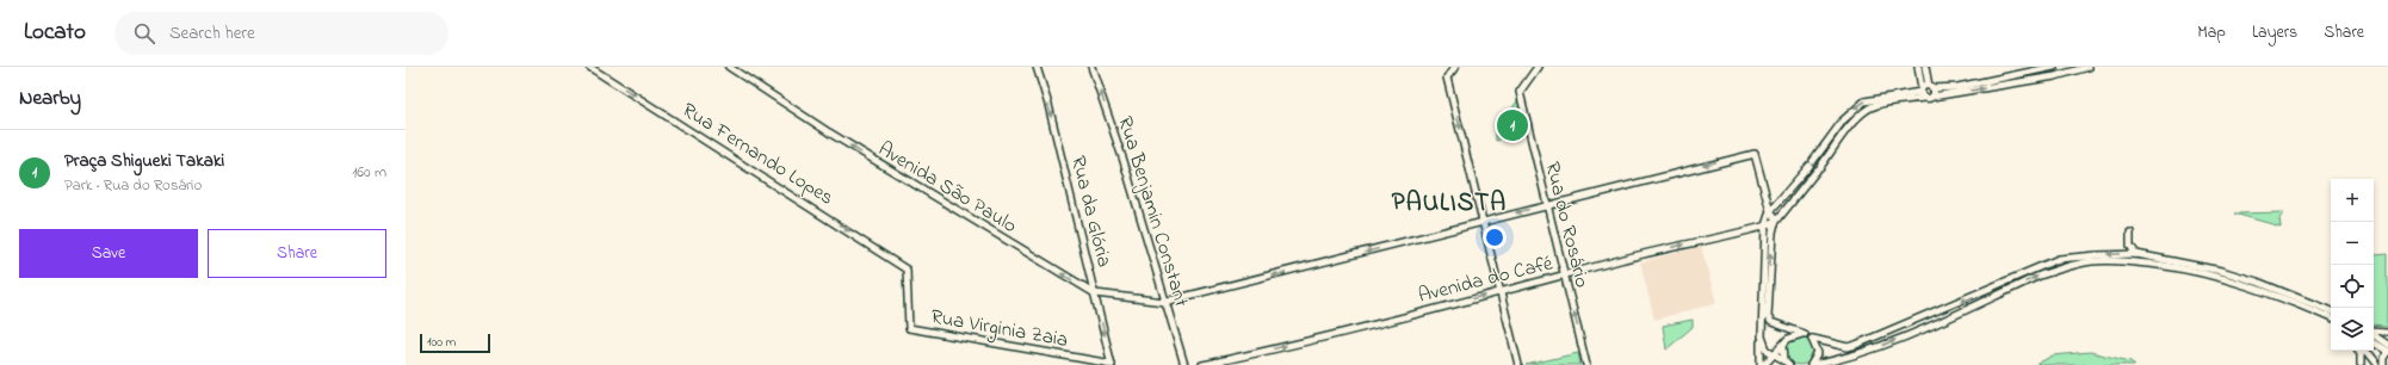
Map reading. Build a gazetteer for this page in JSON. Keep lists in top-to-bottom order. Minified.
{"streets":{"street":["Rua Fernando Lopes","Avenida São Paulo","Rua da Glória","Rua Benjamin Constant","Rua do Rosário","Avenida do Café","Rua Virginia Zaia"]},"crossings":[["Rua Fernando Lopes","Rua Virginia Zaia"],["Avenida São Paulo","Rua da Glória"],["Avenida São Paulo","Rua Benjamin Constant"],["Rua da Glória","Rua Virginia Zaia"],["Rua do Rosário","Avenida do Café"]],"one_way":["Rua Fernando Lopes","Avenida São Paulo","Rua da Glória","Rua Benjamin Constant","Avenida do Café"],"districts":["PAULISTA"],"scale_bar":"100 m","page":{"header":"Locato","search":"Search here","nav":["Map","Layers","Share"],"heading":"Nearby","pins":"1","list":[{"mark":"1","name":"Praça Shigueki Takaki","note":"Park · Rua do Rosário","value":"160 m"}],"map_buttons":["+","−"],"buttons":["Save","Share"],"scale":"100 m"}}
